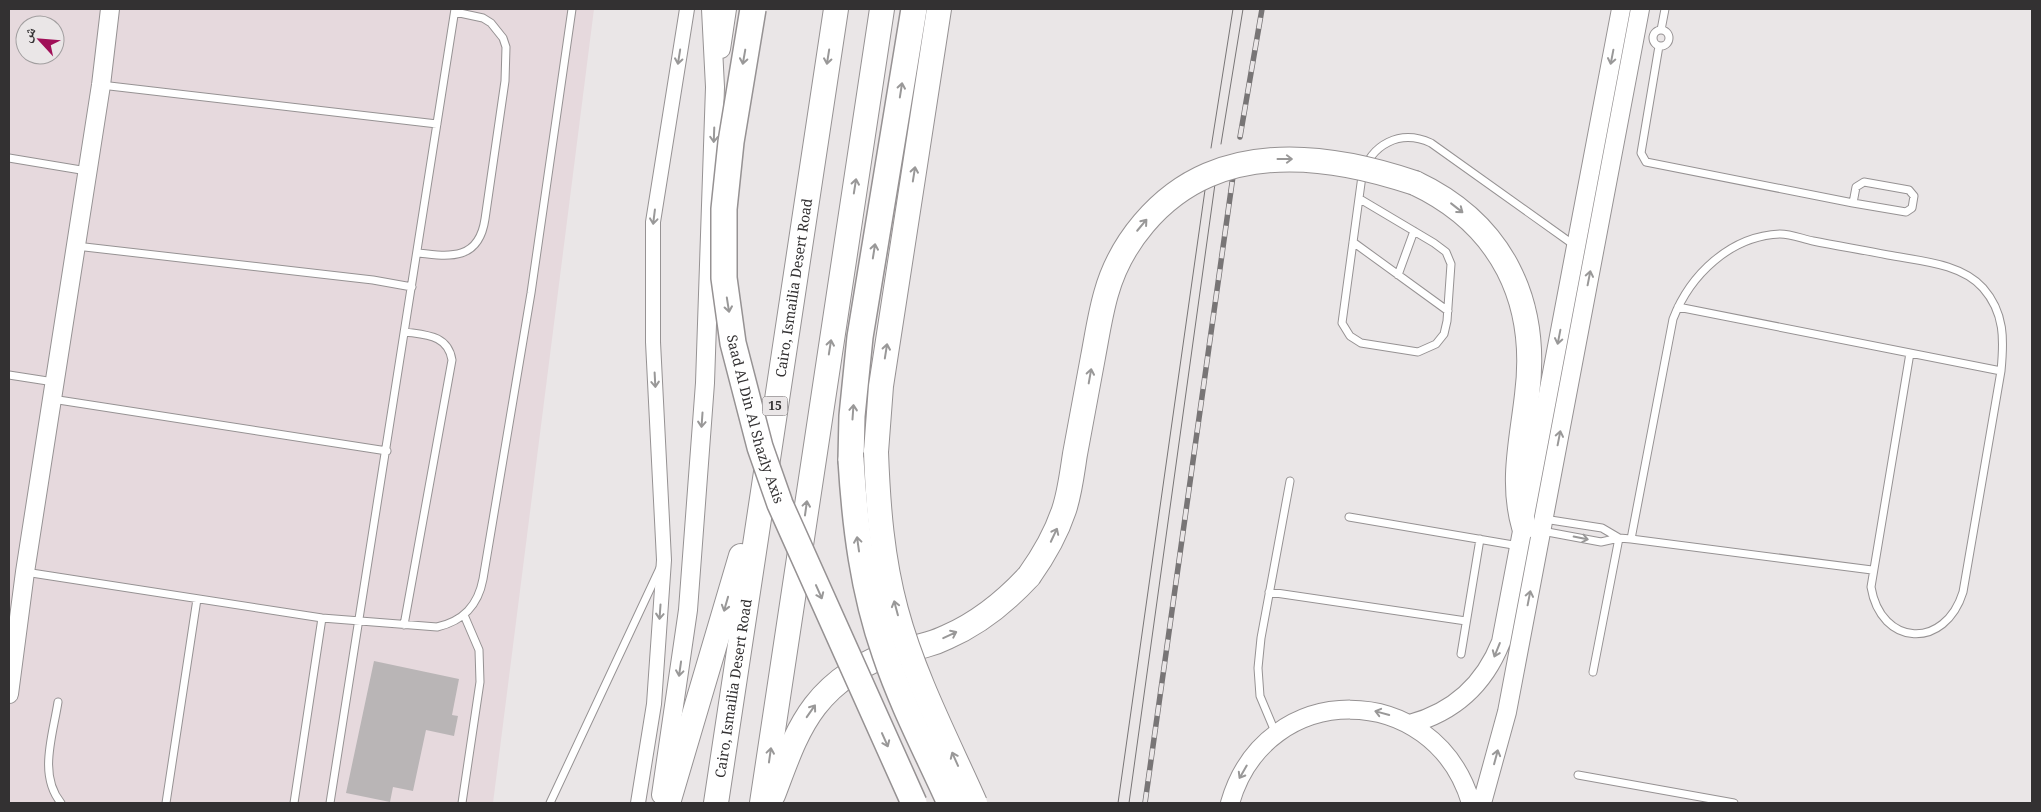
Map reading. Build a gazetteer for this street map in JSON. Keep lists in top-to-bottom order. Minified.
{"streets":{"highway":["Cairo, Ismailia Desert Road","15","Saad Al Din Al Shazly Axis"]},"north":"top left"}
